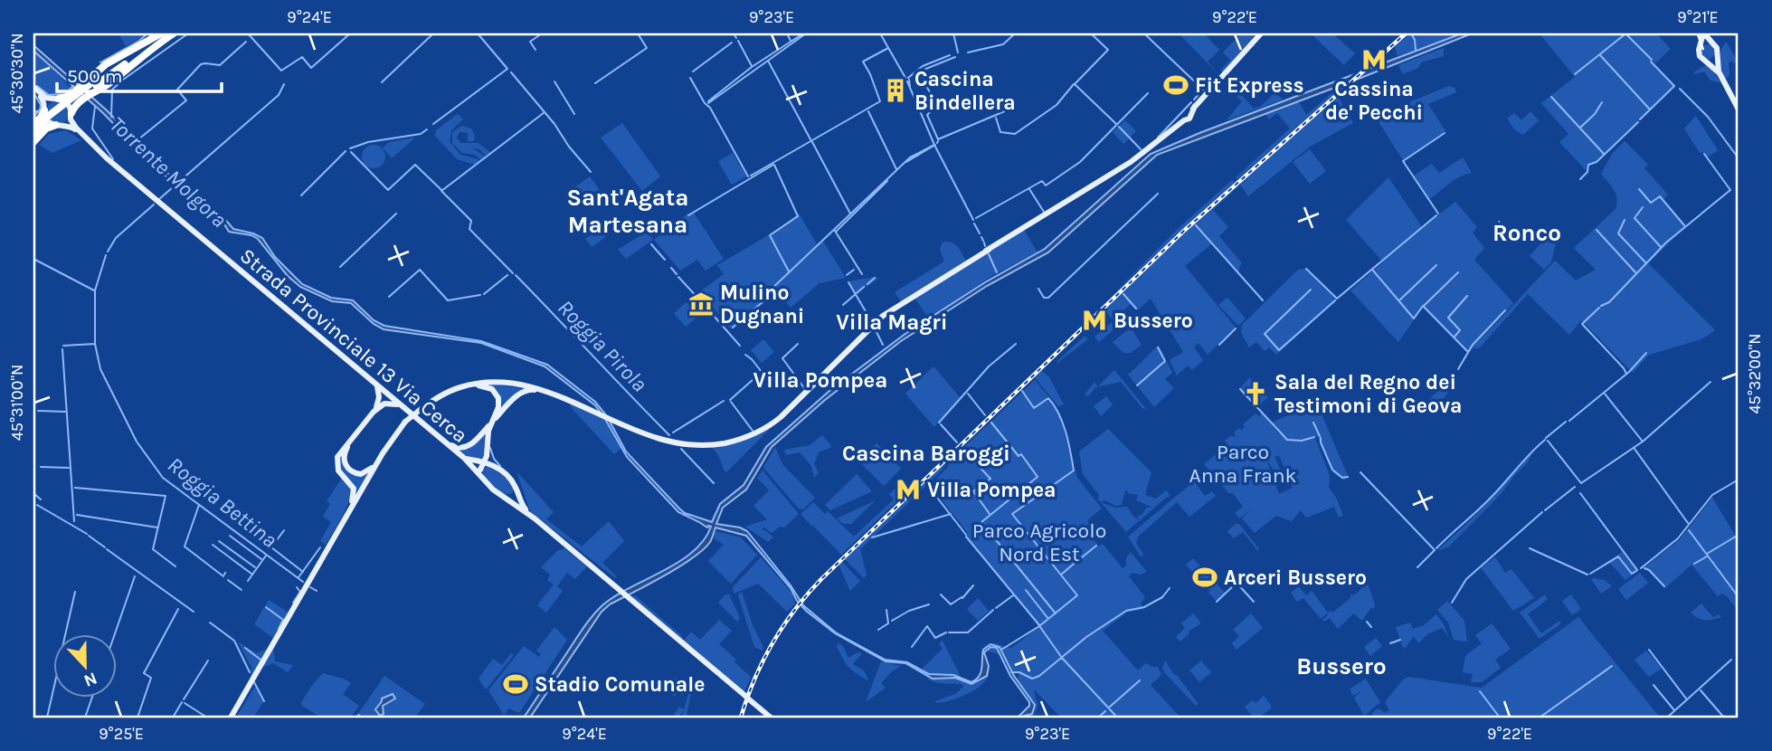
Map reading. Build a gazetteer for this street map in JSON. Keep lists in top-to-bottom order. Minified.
{"streets":{"main road":["Strada Provinciale 13 Via Cerca"]},"districts":["Sant'Agata Martesana","Ronco","Villa Magri","Villa Pompea","Cascina Baroggi","Bussero"],"water":["Torrente Molgora","Roggia Pirola","Roggia Bettina"],"parks":["Parco Anna Frank","Parco Agricolo Nord Est"],"places":{"metro station":["Cassina de' Pecchi","Bussero","Villa Pompea"],"sports":["Fit Express","Arceri Bussero","Stadio Comunale"],"building":["Cascina Bindellera"],"museum":["Mulino Dugnani"],"church":["Sala del Regno dei Testimoni di Geova"]},"scale_bar":"500 m","north":"bottom","coordinates":["9°24'E","9°23'E","9°22'E","9°21'E","45°30'30\"N","45°32'00\"N","45°31'00\"N","9°25'E"]}
